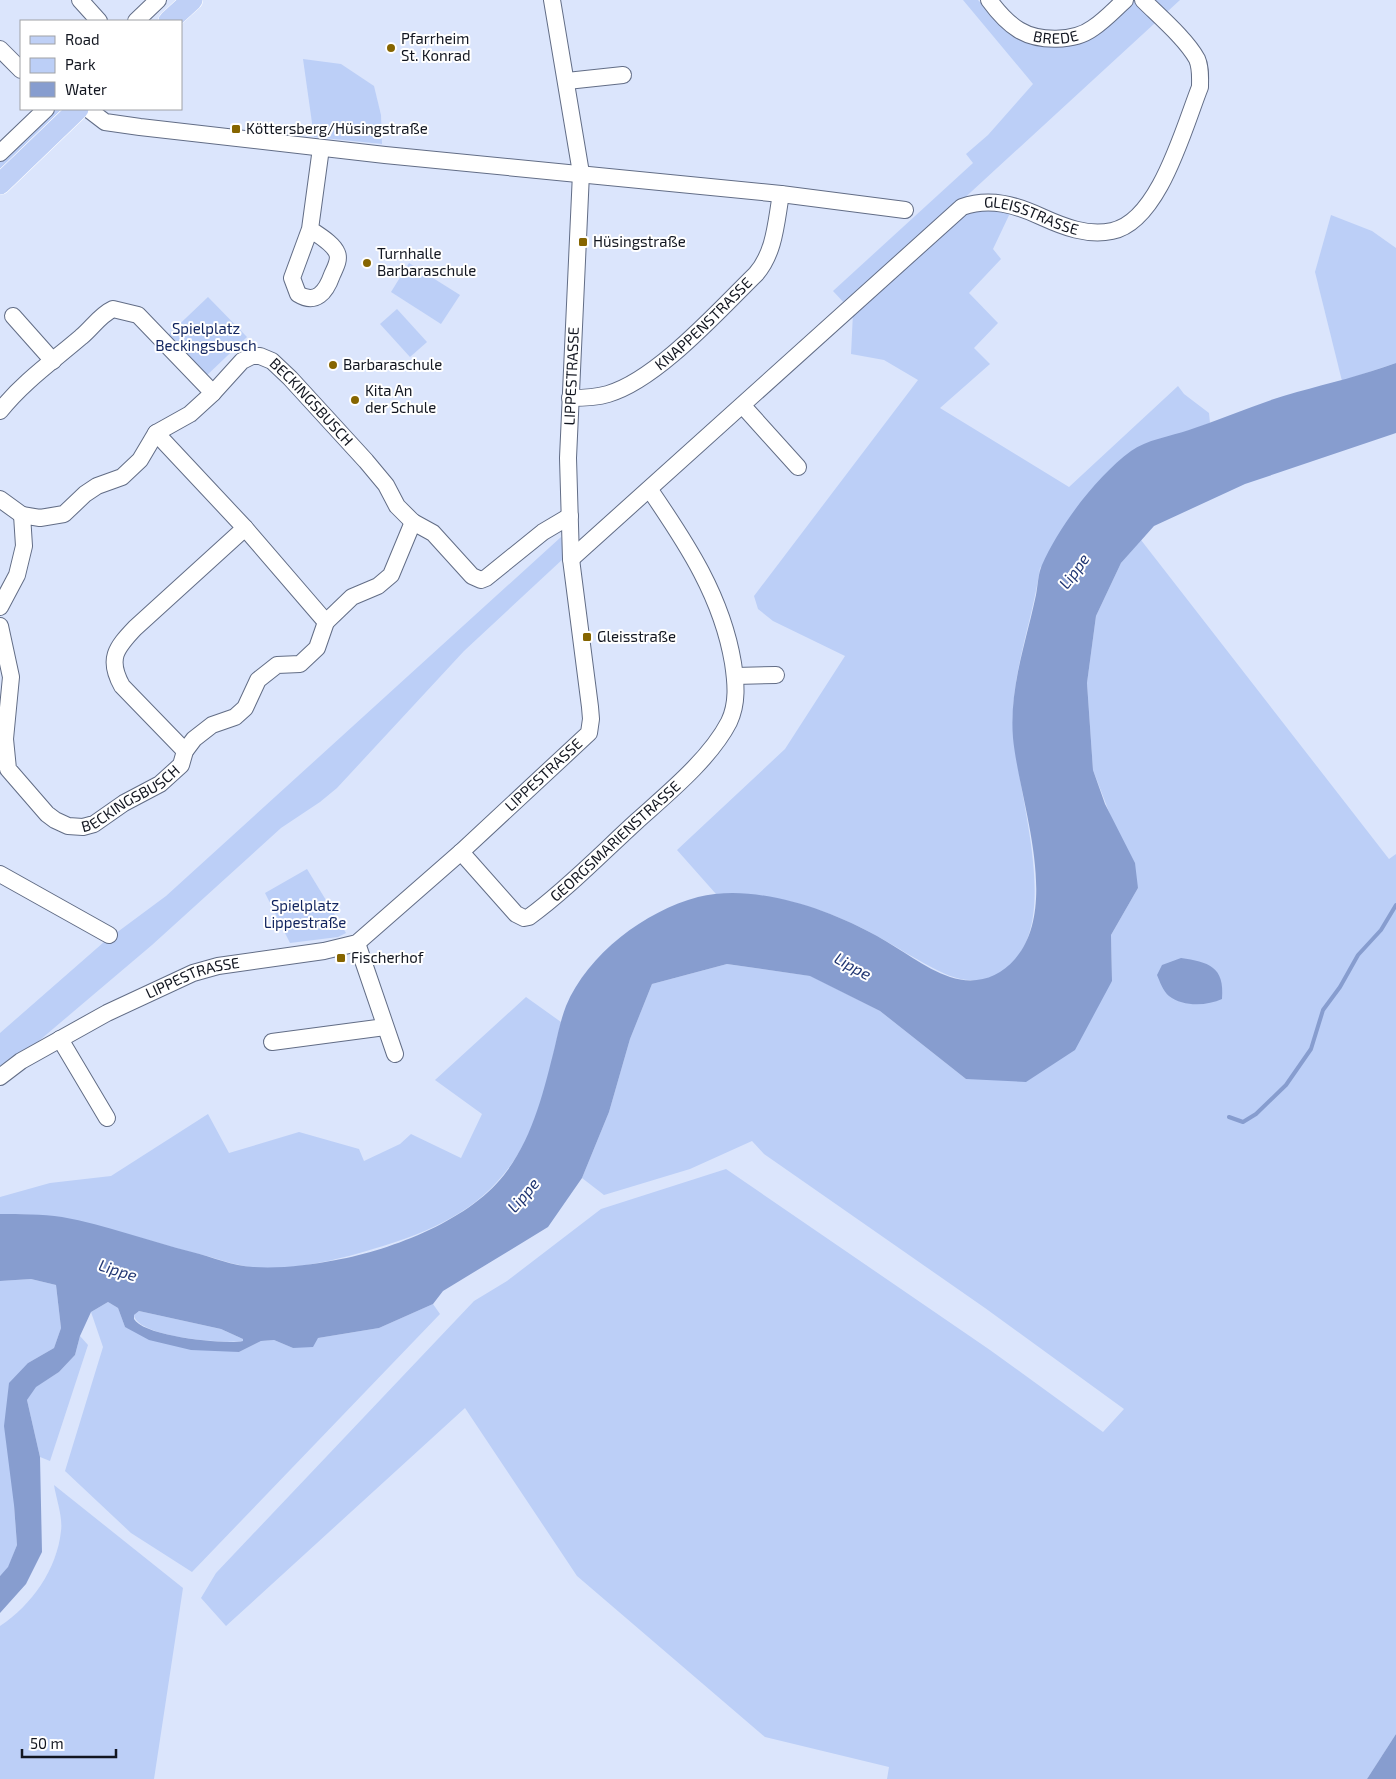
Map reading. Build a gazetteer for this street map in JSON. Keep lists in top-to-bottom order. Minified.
{"streets":{"street":["BREDE","GLEISSTRASSE","KNAPPENSTRASSE","LIPPESTRASSE","BECKINGSBUSCH","GEORGSMARIENSTRASSE"]},"crossings":[["GLEISSTRASSE","LIPPESTRASSE"],["GLEISSTRASSE","GEORGSMARIENSTRASSE"],["KNAPPENSTRASSE","LIPPESTRASSE"],["LIPPESTRASSE","BECKINGSBUSCH"],["LIPPESTRASSE","GEORGSMARIENSTRASSE"]],"water":["Lippe"],"parks":["Spielplatz Beckingsbusch","Spielplatz Lippestraße"],"places":{"other":["Pfarrheim St. Konrad","Turnhalle Barbaraschule","Barbaraschule","Kita An der Schule"],"transit":["Köttersberg/Hüsingstraße","Hüsingstraße","Gleisstraße","Fischerhof"]},"legend":["Road","Park","Water"],"scale_bar":"50 m"}
